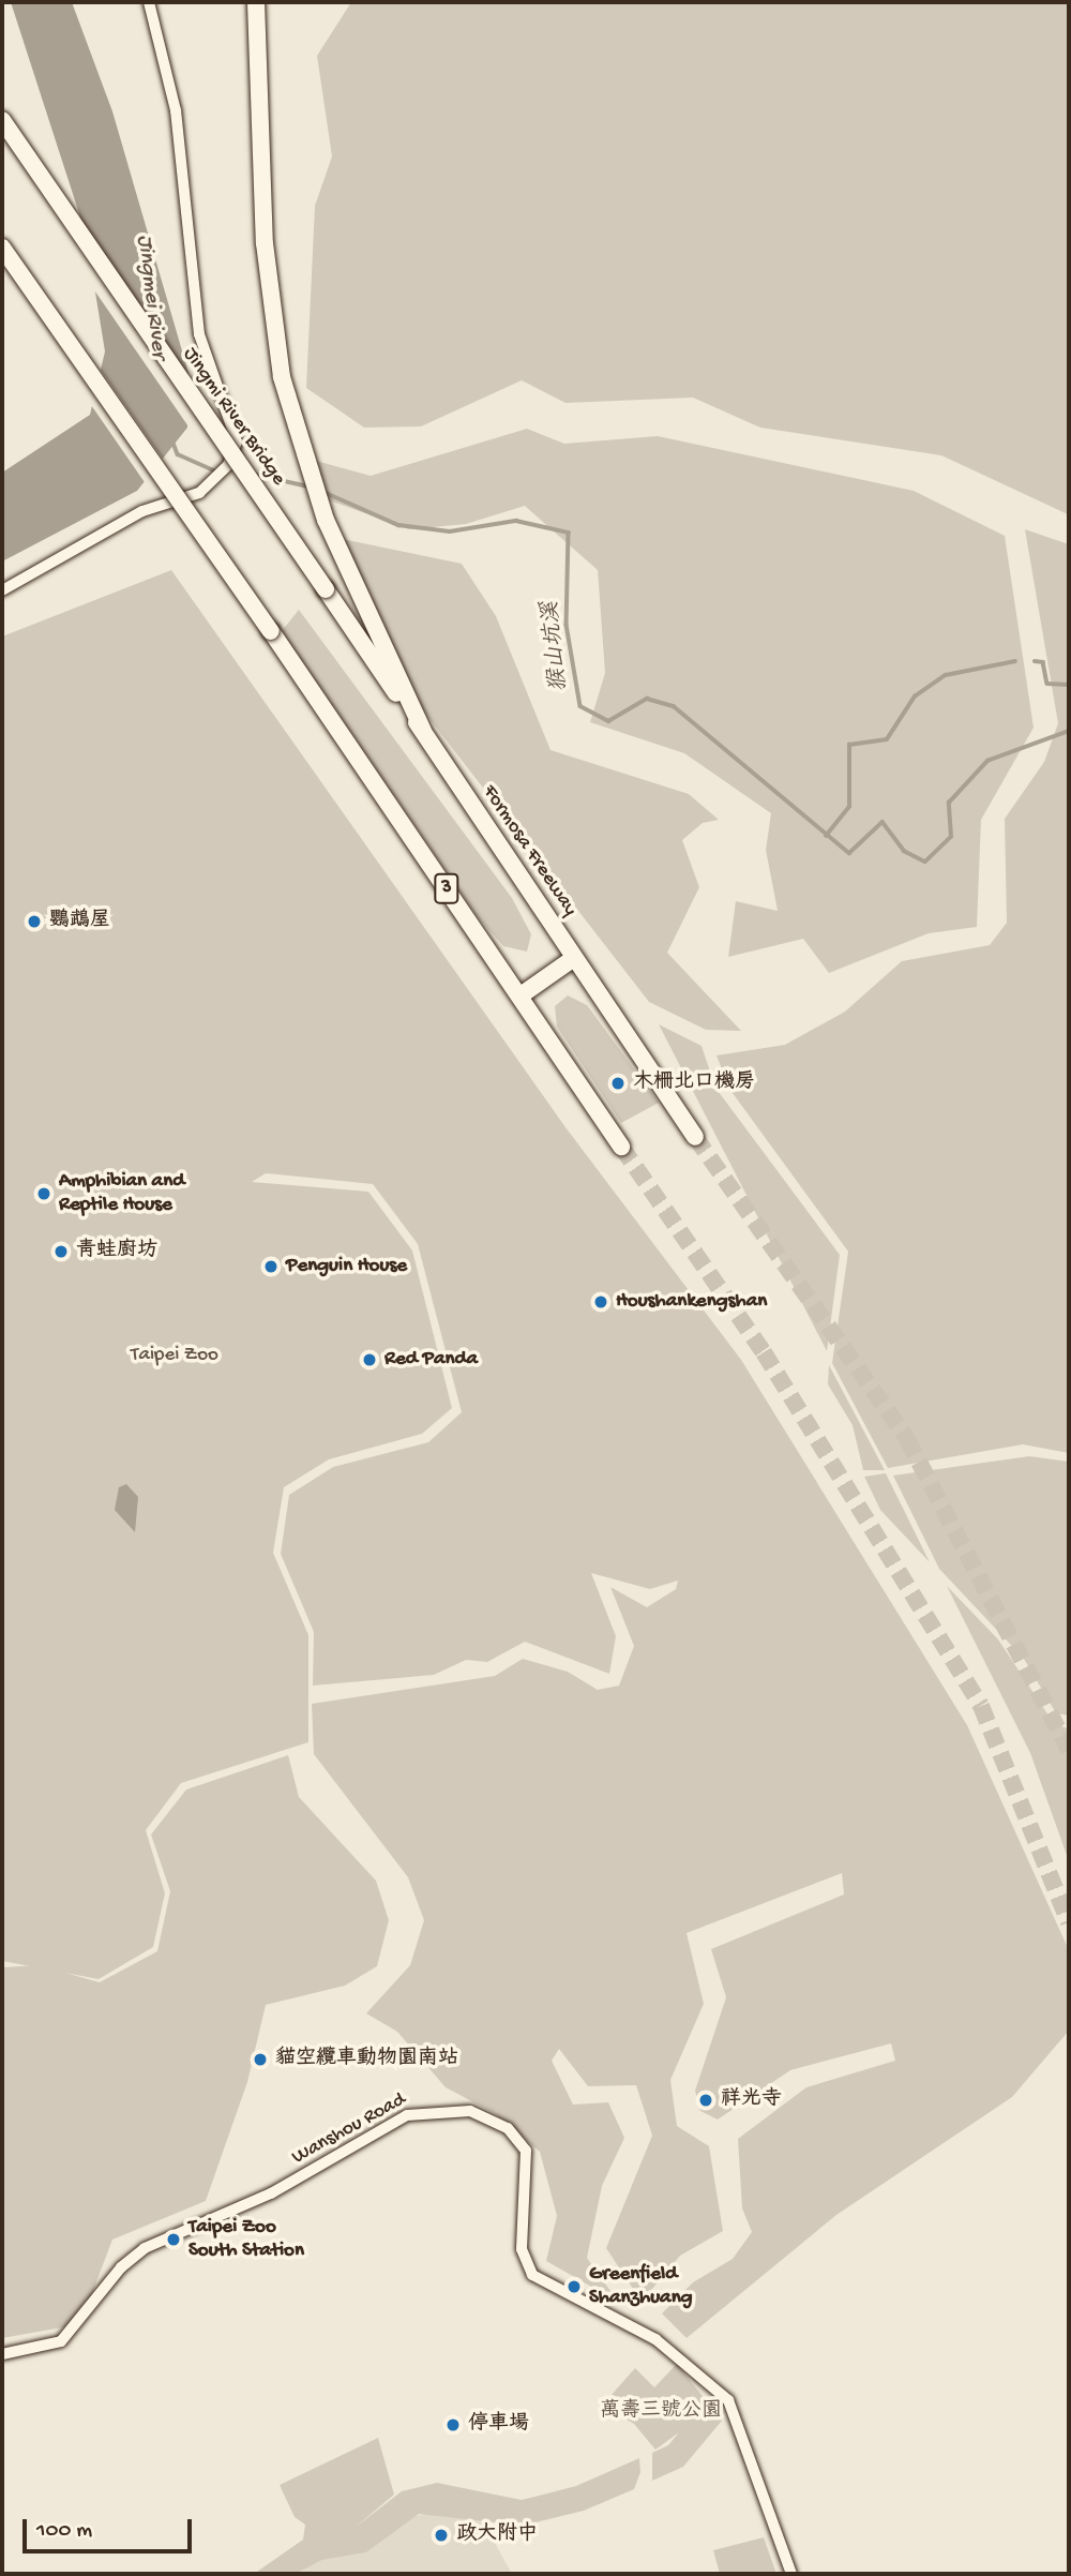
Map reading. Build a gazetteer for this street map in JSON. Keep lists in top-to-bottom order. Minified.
{"streets":{"highway":["Jingmi River Bridge","Formosa Freeway","3"],"street":["Wanshou Road"]},"crossings":[["Jingmi River Bridge","Formosa Freeway"]],"water":["Jingmei River","猴山坑溪"],"parks":["Taipei Zoo","萬壽三號公園"],"places":["鸚鵡屋","木柵北口機房","Amphibian and Reptile House","青蛙廚坊","Penguin House","Houshankengshan","Red Panda","貓空纜車動物園南站","祥光寺","Taipei Zoo South Station","Greenfield Shanzhuang","停車場","政大附中"],"scale_bar":"100 m"}
